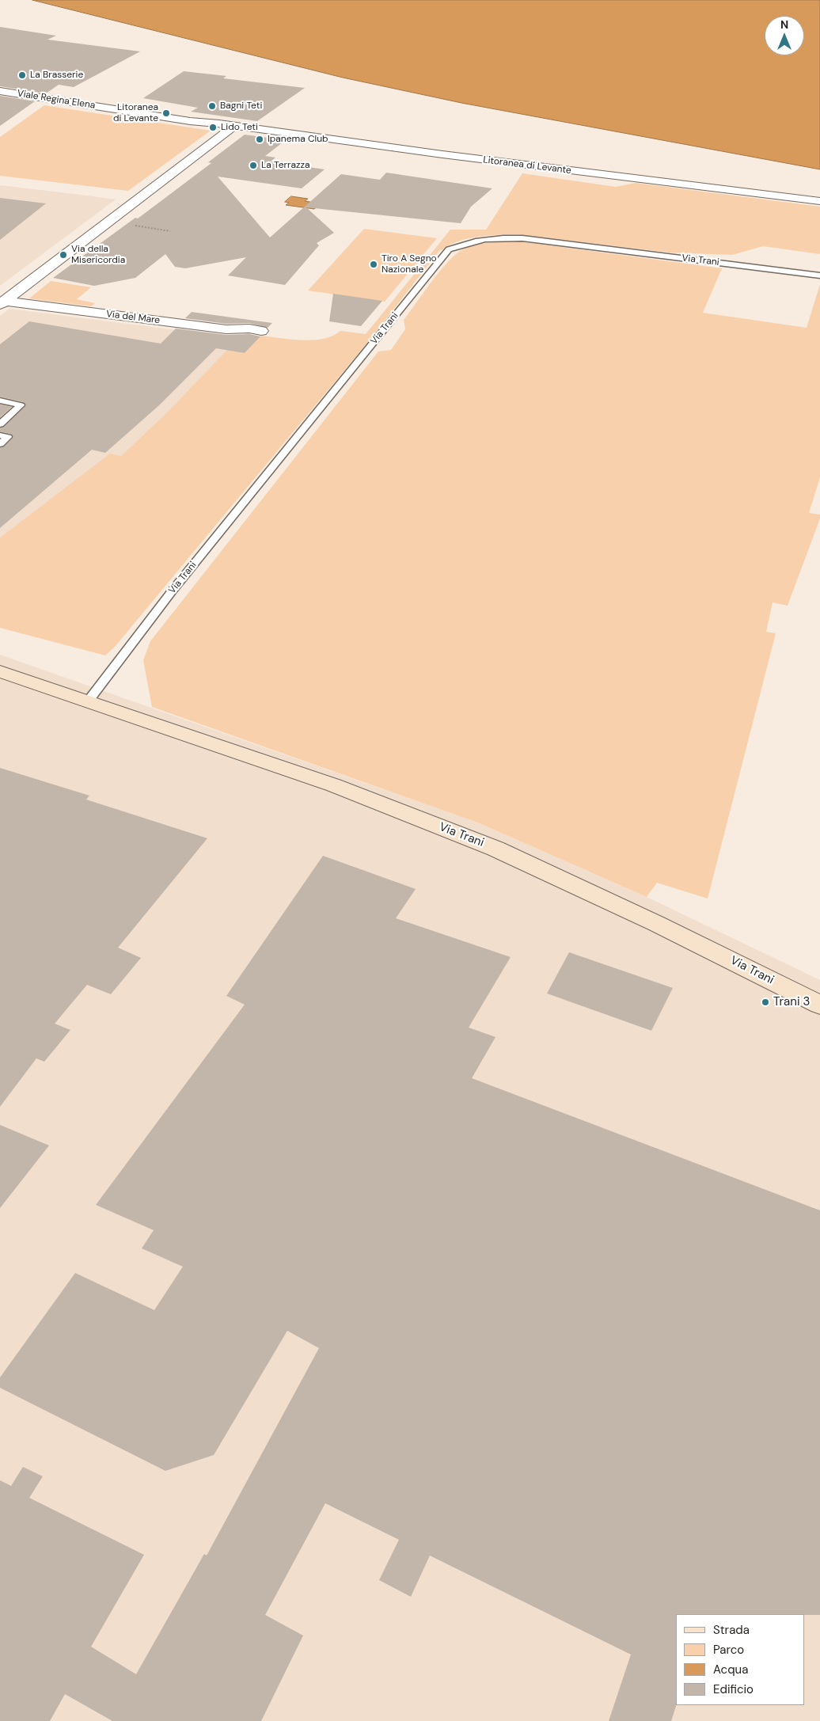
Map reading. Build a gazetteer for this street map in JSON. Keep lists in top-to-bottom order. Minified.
{"streets":{"main road":["Via Trani"],"street":["Viale Regina Elena","Litoranea di Levante","Via del Mare"]},"crossings":[["Viale Regina Elena","Litoranea di Levante"]],"places":["La Brasserie","Bagni Teti","Litoranea di Levante","Lido Teti","Ipanema Club","La Terrazza","Via della Misericordia","Tiro A Segno Nazionale","Trani 3"],"legend":["Strada","Parco","Acqua","Edificio"],"north":"top"}
